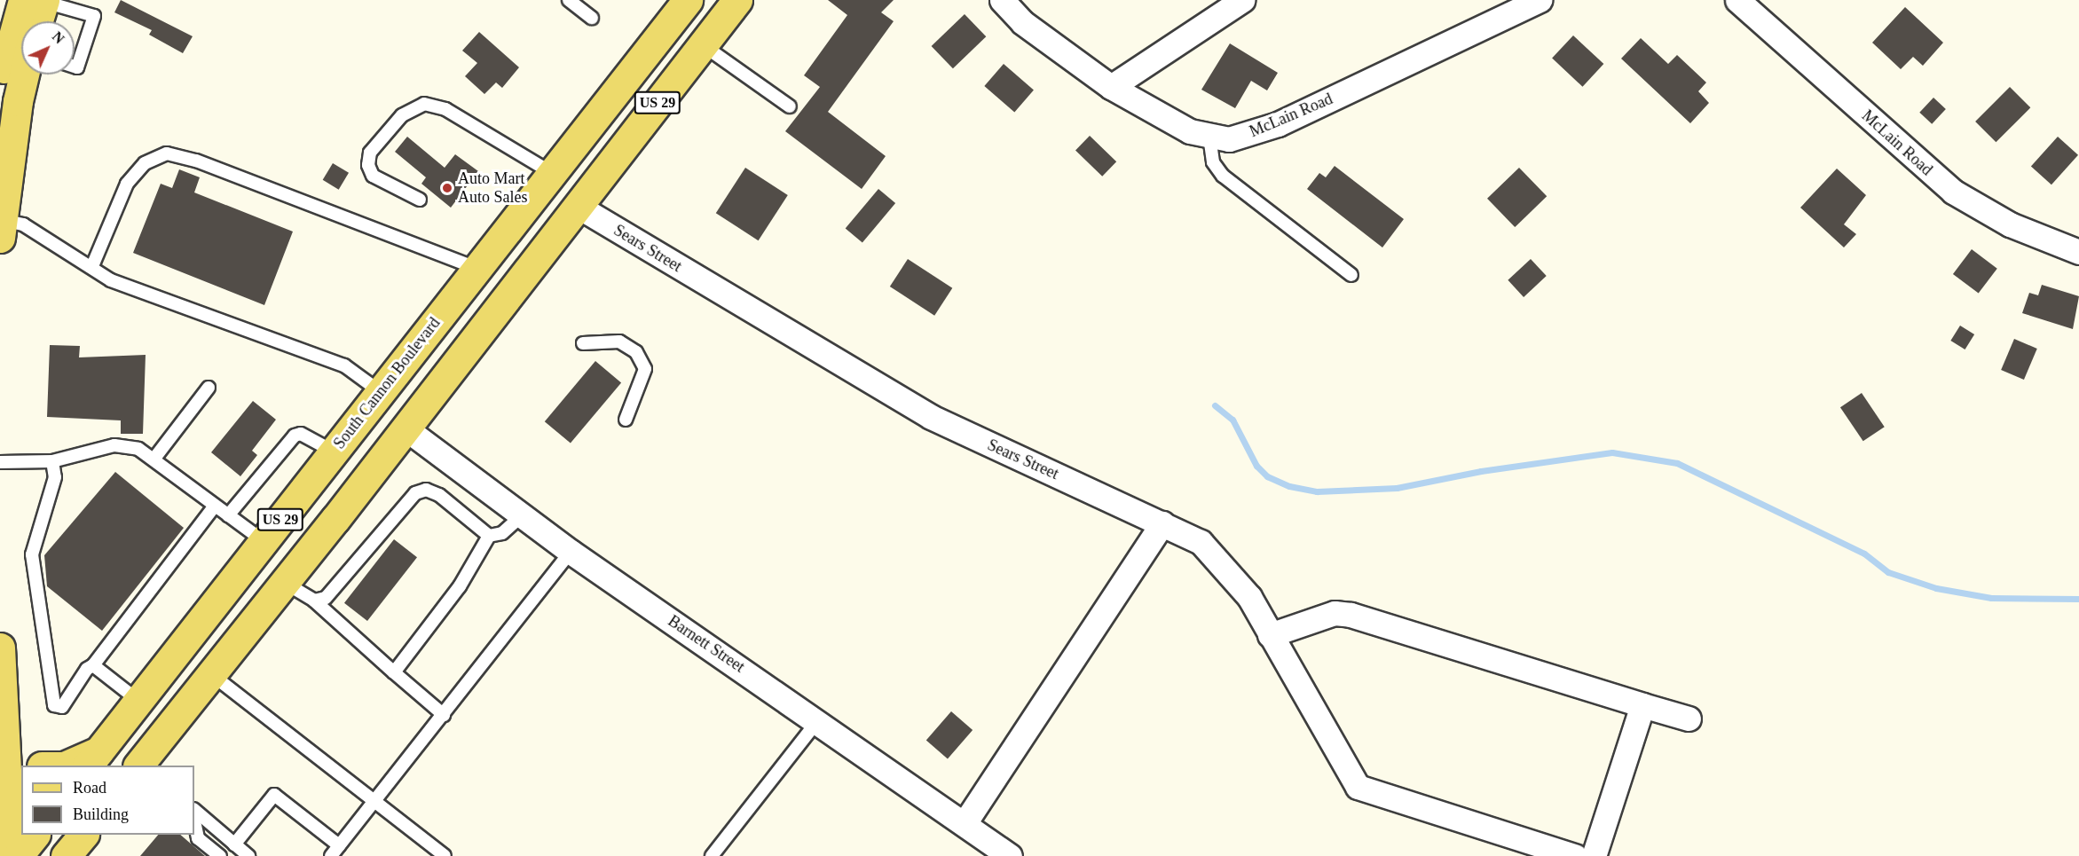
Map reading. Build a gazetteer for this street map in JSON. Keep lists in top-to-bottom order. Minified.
{"streets":{"main road":["US 29","South Cannon Boulevard"],"street":["McLain Road","Sears Street","Barnett Street"]},"crossings":[["US 29","Sears Street"],["US 29","South Cannon Boulevard"],["US 29","Barnett Street"]],"places":["Auto Mart Auto Sales"],"legend":["Road","Building"],"north":"top right"}
